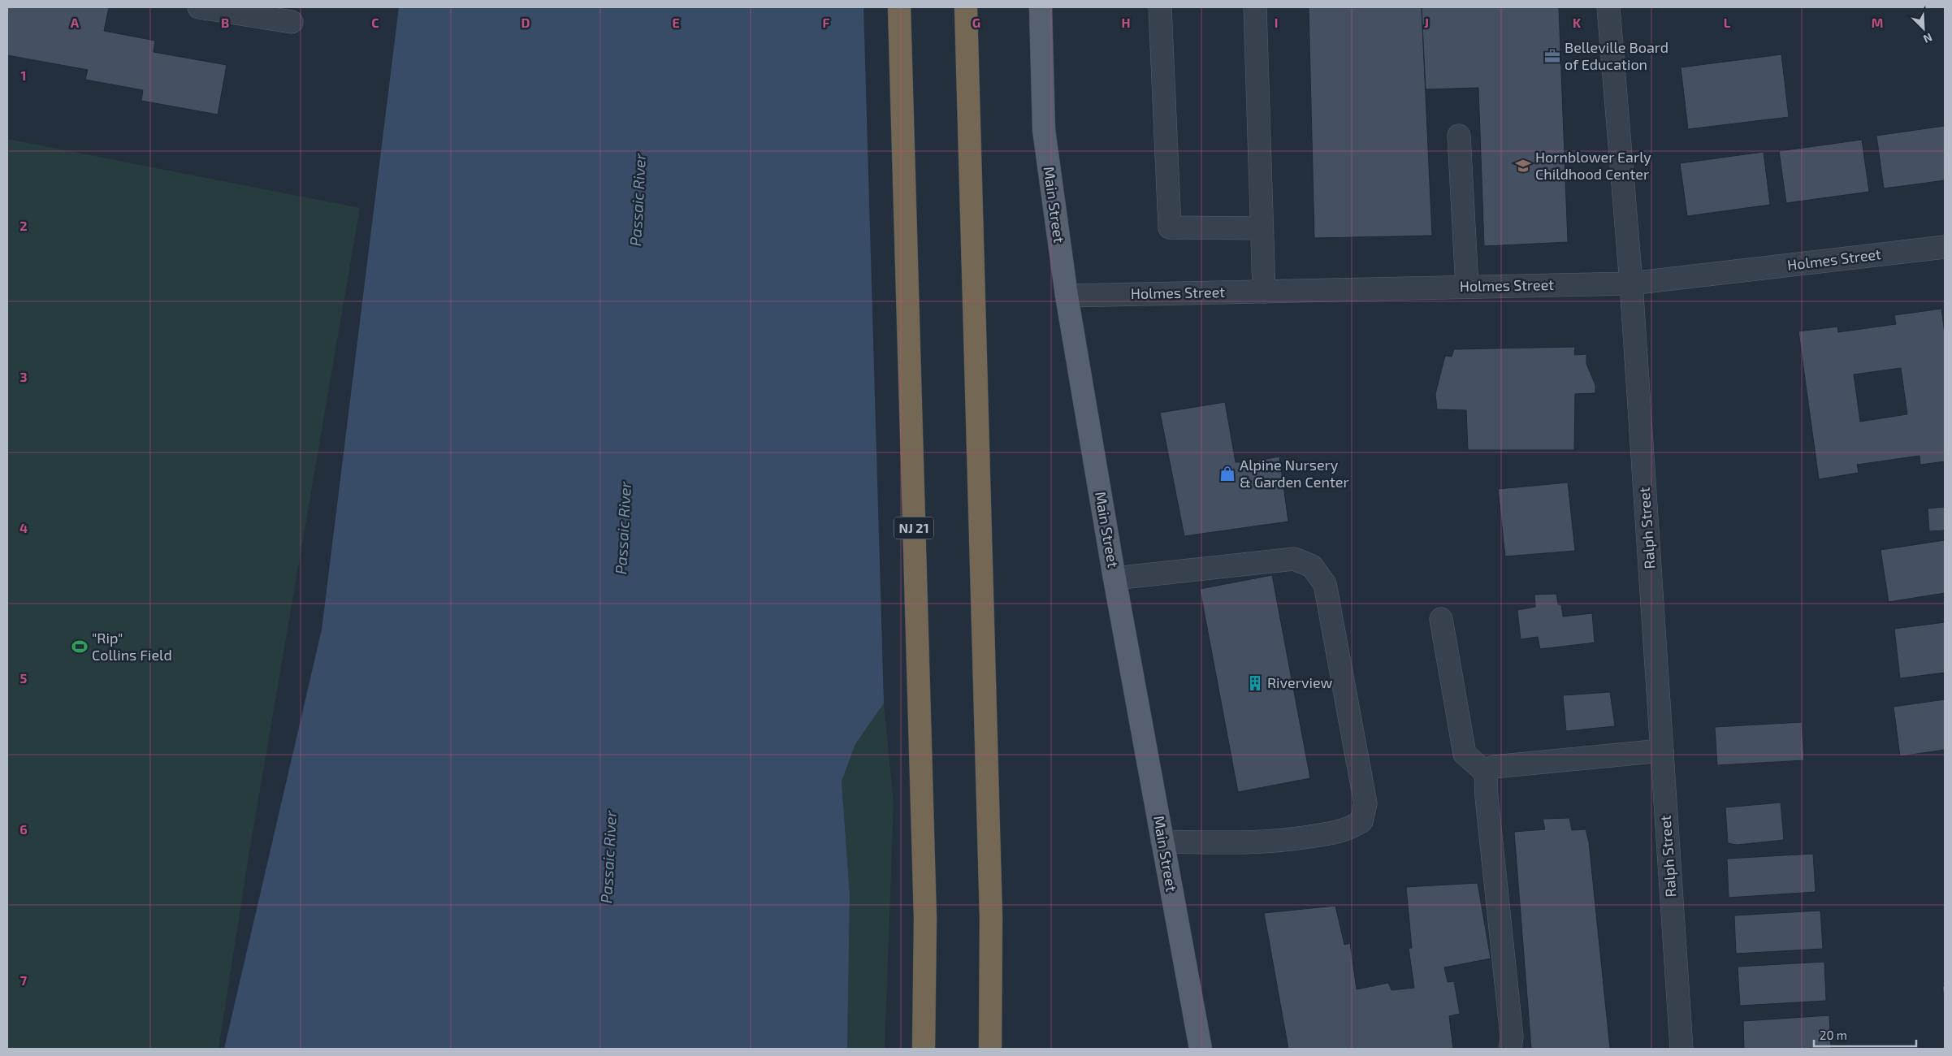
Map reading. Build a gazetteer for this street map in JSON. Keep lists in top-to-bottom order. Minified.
{"streets":{"highway":["NJ 21"],"main road":["Main Street"],"street":["Holmes Street","Ralph Street"]},"crossings":[["Main Street","Holmes Street"],["Holmes Street","Ralph Street"]],"water":["Passaic River"],"places":{"office":["Belleville Board of Education"],"school or university":["Hornblower Early Childhood Center"],"shop":["Alpine Nursery & Garden Center"],"sports":["\"Rip\" Collins Field"],"building":["Riverview"]},"scale_bar":"20 m","north":"bottom right","grid":{"columns":["A","B","C","D","E","F","G","H","I","J","K","L","M"],"rows":["1","2","3","4","5","6","7"]}}
